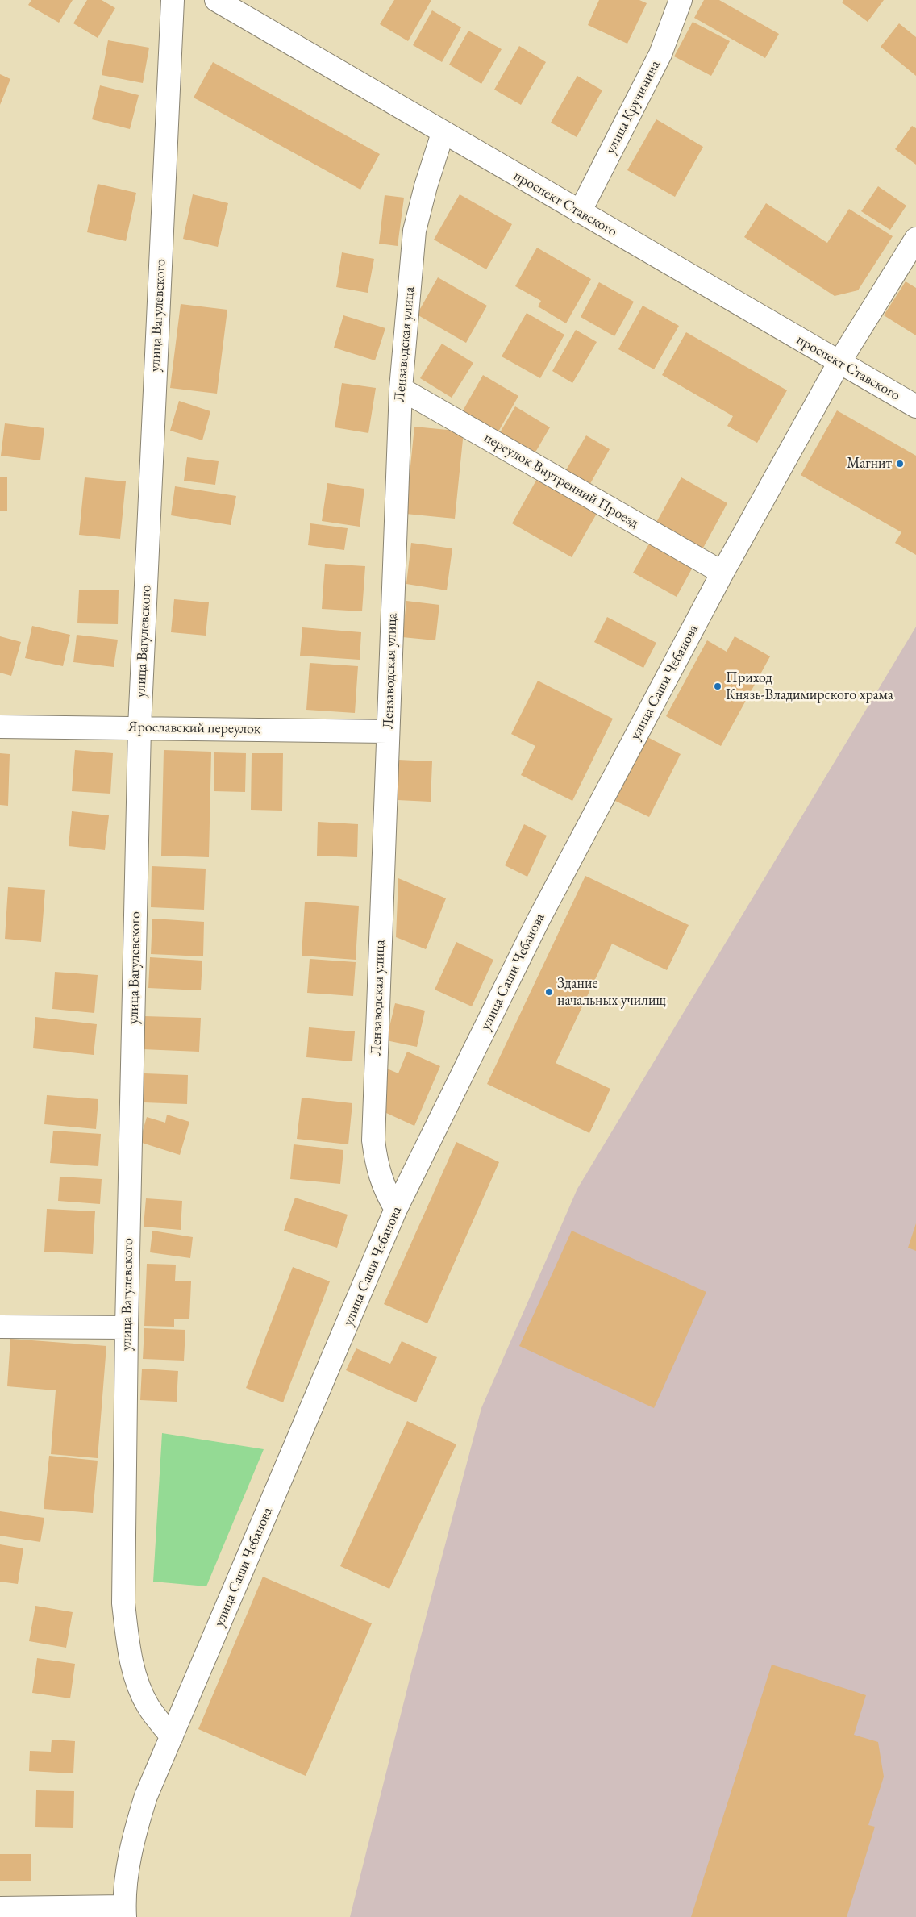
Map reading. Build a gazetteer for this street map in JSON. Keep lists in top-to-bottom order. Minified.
{"streets":{"street":["улица Кручинина","проспект Ставского","улица Вагулевского","Лензаводская улица","переулок Внутренний Проезд","улица Саши Чебанова","Ярославский переулок"]},"crossings":[["улица Кручинина","проспект Ставского"],["проспект Ставского","Лензаводская улица"],["проспект Ставского","улица Саши Чебанова"],["улица Вагулевского","улица Саши Чебанова"],["улица Вагулевского","Ярославский переулок"],["Лензаводская улица","переулок Внутренний Проезд"],["Лензаводская улица","улица Саши Чебанова"],["Лензаводская улица","Ярославский переулок"],["переулок Внутренний Проезд","улица Саши Чебанова"]],"places":["Магнит","Приход Князь-Владимирского храма","Здание начальных училищ"]}
